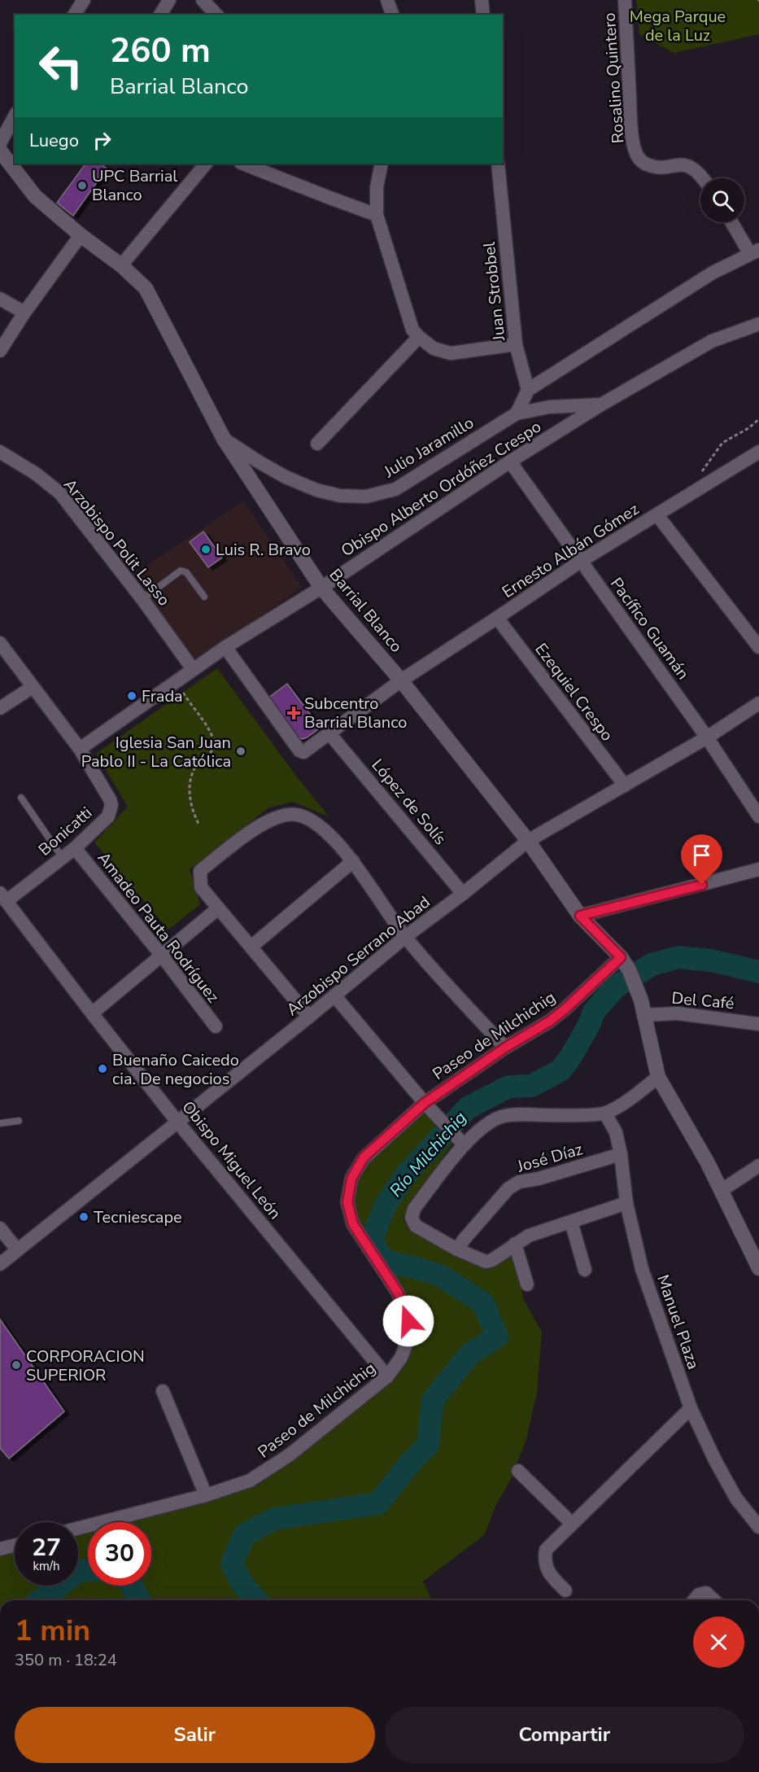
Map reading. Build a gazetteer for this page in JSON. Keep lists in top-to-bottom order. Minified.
{"streets":{"street":["Rosalino Quintero","Juan Strobbel","Julio Jaramillo","Obispo Alberto Ordóñez Crespo","Arzobispo Polit Lasso","Ernesto Albán Gómez","Barrial Blanco","Pacífico Guamán","Ezequiel Crespo","López de Solís","Bonicatti","Amadeo Pauta Rodríguez","Arzobispo Serrano Abad","Del Café","Paseo de Milchichig","José Díaz","Obispo Miguel León","Manuel Plaza"]},"crossings":[["Julio Jaramillo","Obispo Alberto Ordóñez Crespo"],["Julio Jaramillo","Barrial Blanco"],["Obispo Alberto Ordóñez Crespo","Arzobispo Polit Lasso"],["Obispo Alberto Ordóñez Crespo","Ernesto Albán Gómez"],["Obispo Alberto Ordóñez Crespo","Barrial Blanco"],["Obispo Alberto Ordóñez Crespo","Pacífico Guamán"],["Obispo Alberto Ordóñez Crespo","Bonicatti"],["Ernesto Albán Gómez","Barrial Blanco"],["Ernesto Albán Gómez","Pacífico Guamán"],["Ernesto Albán Gómez","Ezequiel Crespo"],["Ernesto Albán Gómez","López de Solís"],["Barrial Blanco","Arzobispo Serrano Abad"],["Barrial Blanco","Del Café"],["Barrial Blanco","Paseo de Milchichig"],["Pacífico Guamán","Arzobispo Serrano Abad"],["Ezequiel Crespo","Arzobispo Serrano Abad"],["López de Solís","Arzobispo Serrano Abad"],["Bonicatti","Amadeo Pauta Rodríguez"],["Bonicatti","Obispo Miguel León"],["Arzobispo Serrano Abad","Obispo Miguel León"],["Paseo de Milchichig","Obispo Miguel León"],["José Díaz","Manuel Plaza"]],"water":["Río Milchichig"],"parks":["Mega Parque de la Luz"],"places":{"other":["UPC Barrial Blanco","Luis R. Bravo","Frada","Iglesia San Juan Pablo II - La Católica","Buenaño Caicedo cia. De negocios","Tecniescape","CORPORACION SUPERIOR"],"health":["Subcentro Barrial Blanco"]},"page":{"turn":["260 m","Barrial Blanco"],"then":"Luego","speed":"27 km/h","limit":"30","heading":["1 min","350 m · 18:24"],"buttons":["Salir","Compartir"]}}
